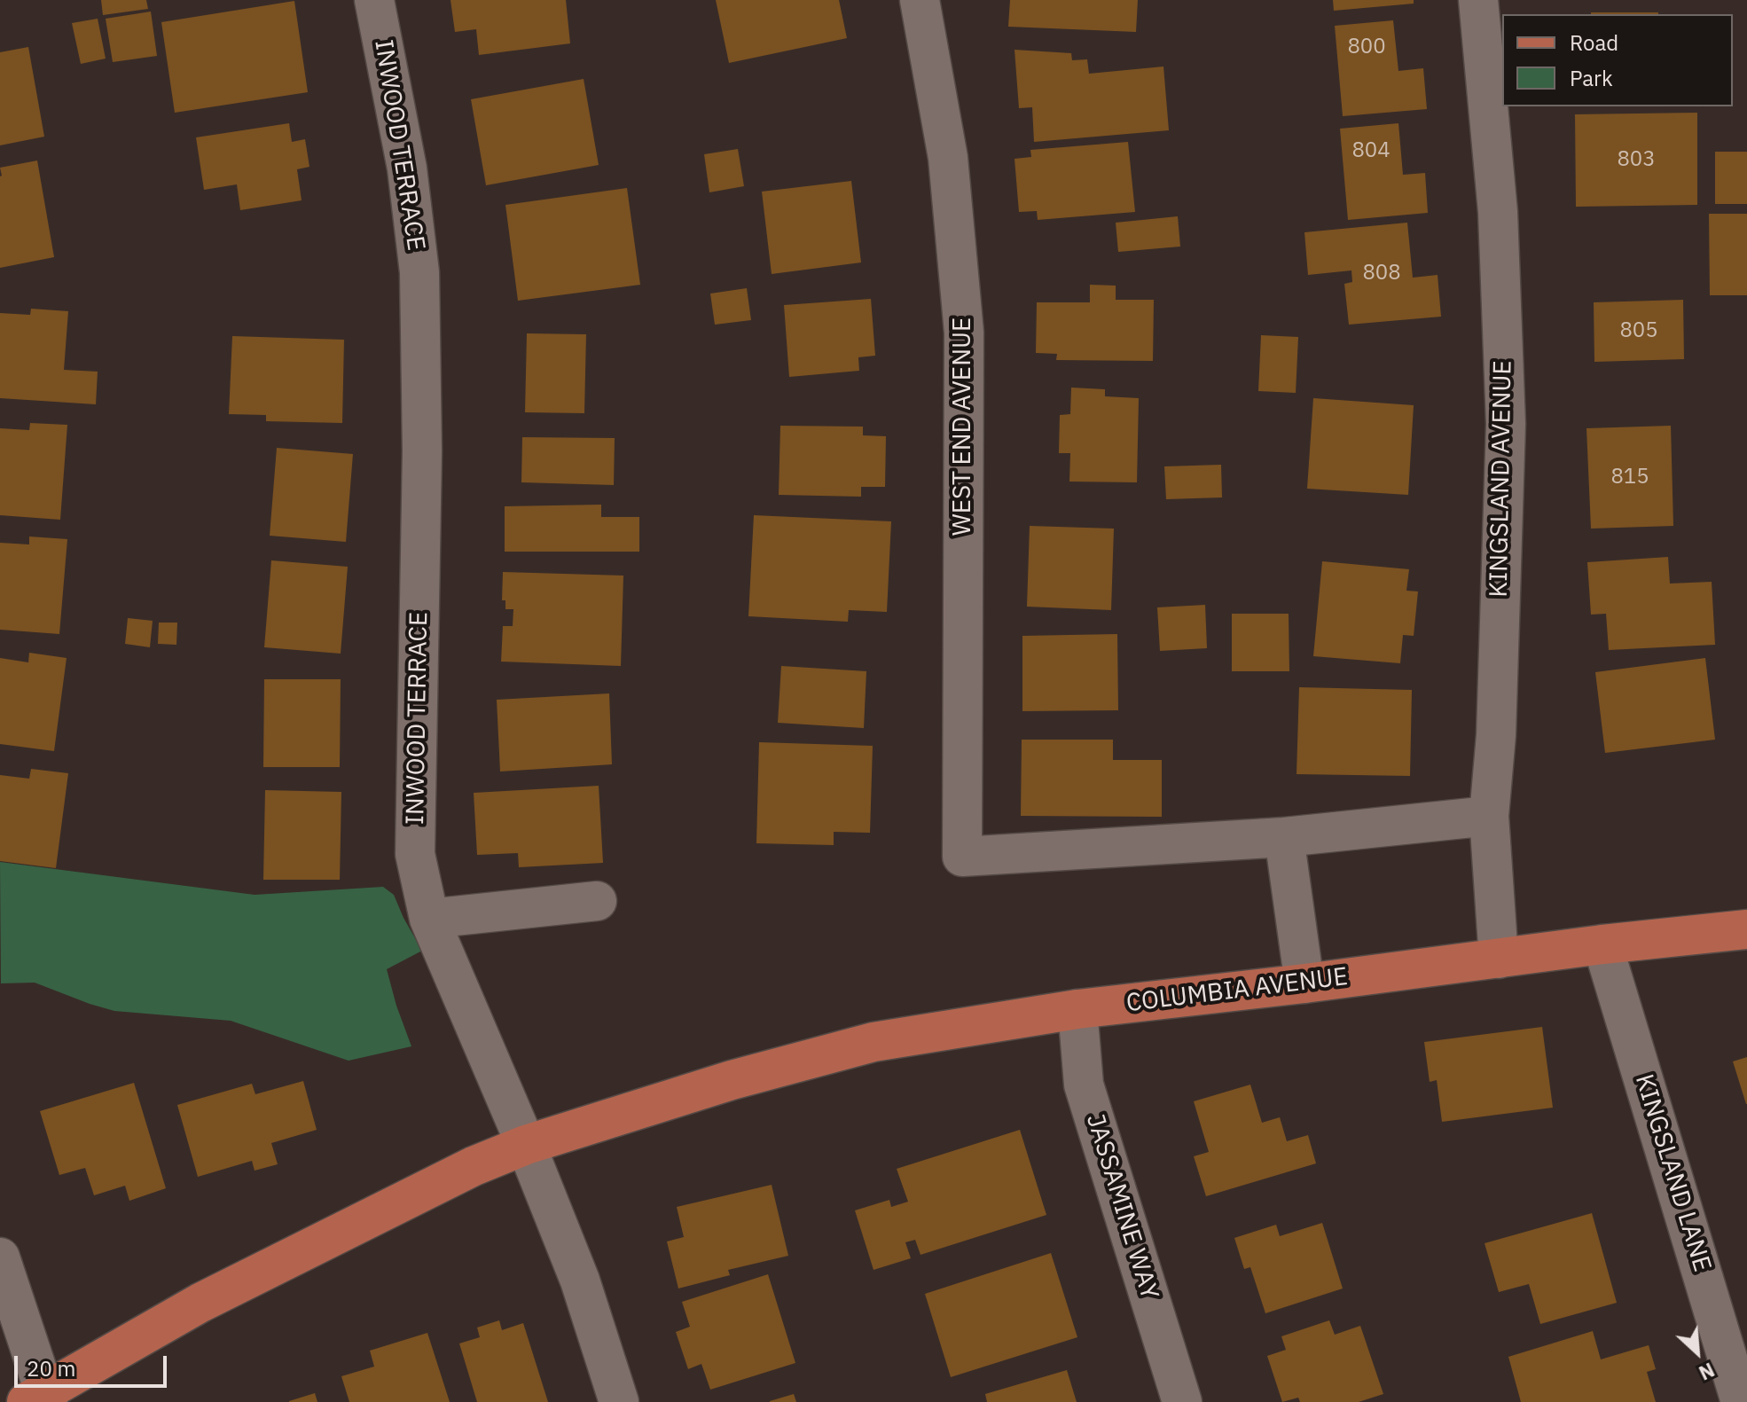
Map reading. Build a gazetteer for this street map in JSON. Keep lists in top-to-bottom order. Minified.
{"streets":{"main road":["COLUMBIA AVENUE"],"street":["INWOOD TERRACE","WEST END AVENUE","KINGSLAND AVENUE","KINGSLAND LANE","JASSAMINE WAY"]},"crossings":[["INWOOD TERRACE","COLUMBIA AVENUE"],["KINGSLAND AVENUE","COLUMBIA AVENUE"],["COLUMBIA AVENUE","KINGSLAND LANE"],["COLUMBIA AVENUE","JASSAMINE WAY"]],"house_numbers":["800","804","803","808","805","815"],"legend":["Road","Park"],"scale_bar":"20 m","north":"bottom right"}
